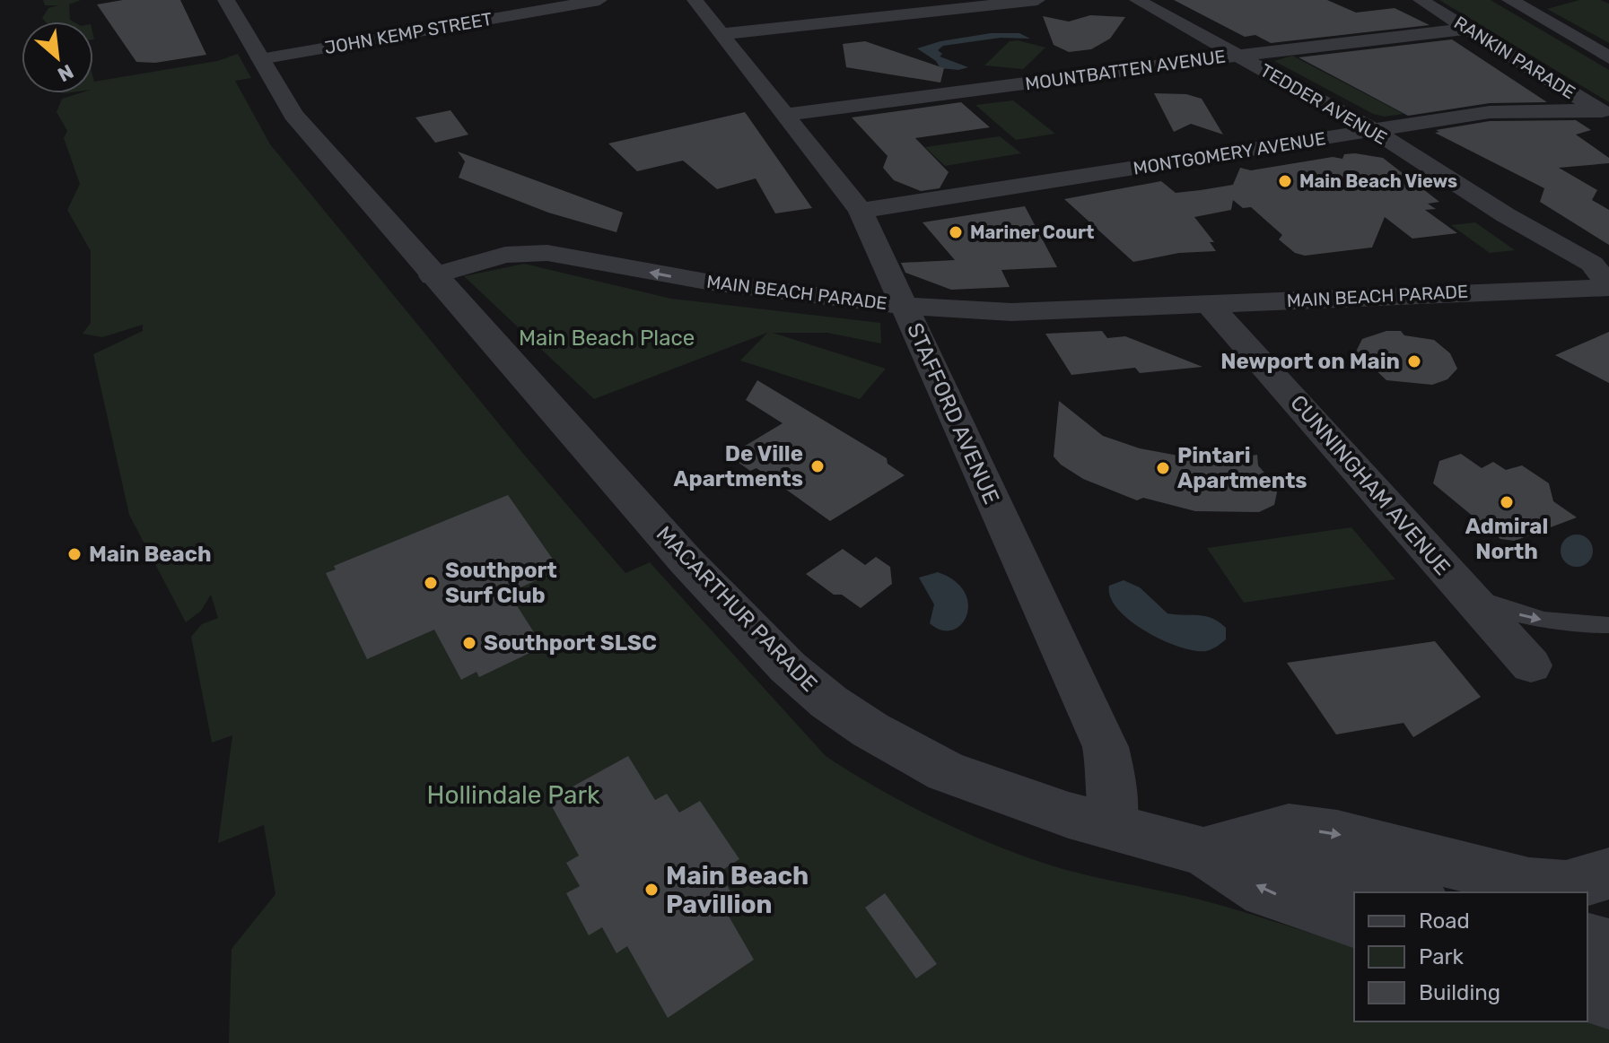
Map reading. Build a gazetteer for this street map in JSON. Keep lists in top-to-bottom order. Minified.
{"streets":{"street":["JOHN KEMP STREET","RANKIN PARADE","MOUNTBATTEN AVENUE","TEDDER AVENUE","MONTGOMERY AVENUE","MAIN BEACH PARADE","STAFFORD AVENUE","CUNNINGHAM AVENUE","MACARTHUR PARADE"]},"crossings":[["RANKIN PARADE","MOUNTBATTEN AVENUE"],["RANKIN PARADE","MONTGOMERY AVENUE"],["MOUNTBATTEN AVENUE","TEDDER AVENUE"],["MOUNTBATTEN AVENUE","STAFFORD AVENUE"],["TEDDER AVENUE","MONTGOMERY AVENUE"],["TEDDER AVENUE","MAIN BEACH PARADE"],["MONTGOMERY AVENUE","STAFFORD AVENUE"],["MAIN BEACH PARADE","STAFFORD AVENUE"],["MAIN BEACH PARADE","CUNNINGHAM AVENUE"],["MAIN BEACH PARADE","MACARTHUR PARADE"],["STAFFORD AVENUE","MACARTHUR PARADE"]],"parks":["Main Beach Place","Hollindale Park"],"places":["Main Beach Views","Mariner Court","Newport on Main","De Ville Apartments","Pintari Apartments","Admiral North","Main Beach","Southport Surf Club","Southport SLSC","Main Beach Pavillion"],"legend":["Road","Park","Building"],"north":"bottom right"}
